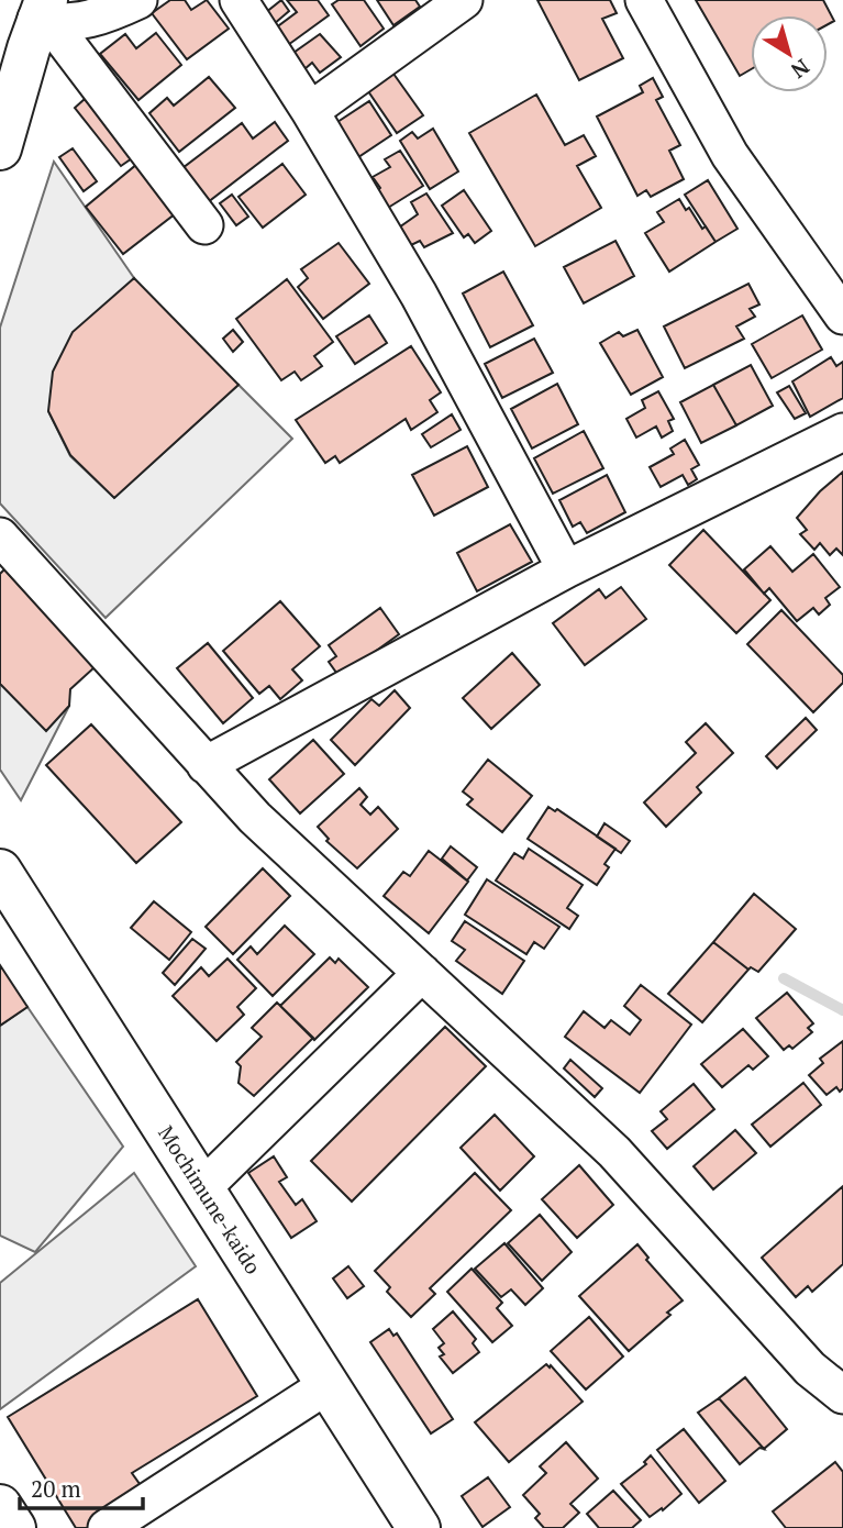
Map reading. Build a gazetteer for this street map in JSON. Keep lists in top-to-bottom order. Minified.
{"streets":{"street":["Mochimune-kaido"]},"scale_bar":"20 m","north":"bottom right"}
